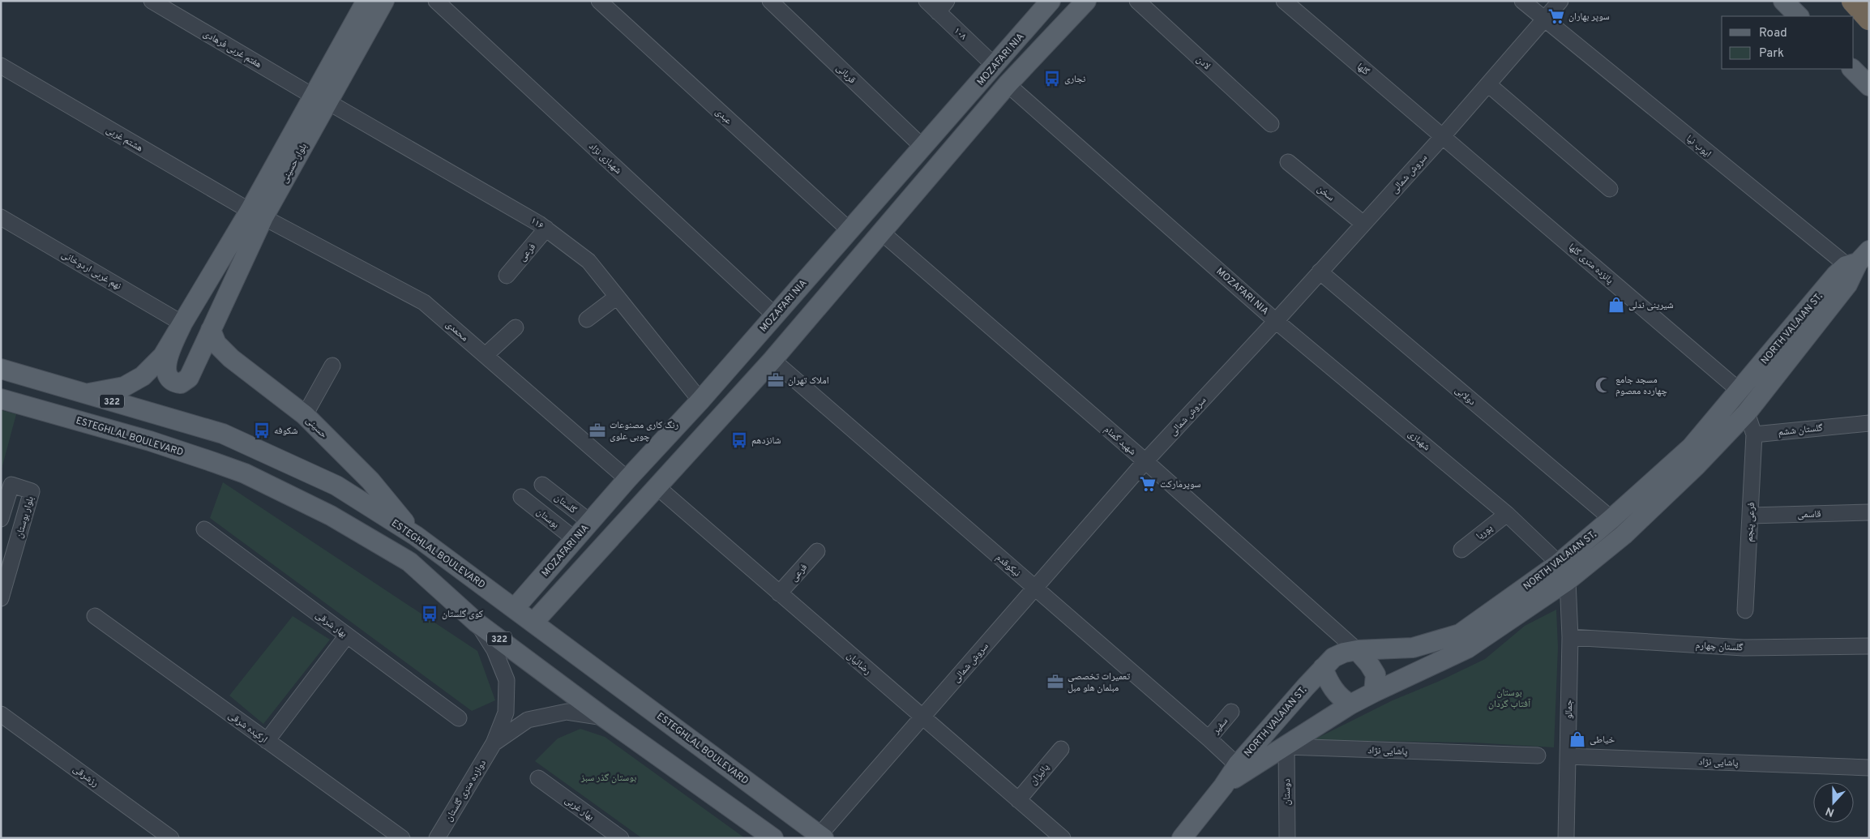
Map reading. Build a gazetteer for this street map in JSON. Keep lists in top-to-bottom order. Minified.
{"streets":{"main road":["MOZAFARI NIA","بلوار حسینی","NORTH VALAIAN ST.","322","حسینی","ESTEGHLAL BOULEVARD"],"street":["۱۰۸","هفتم غربی فرهادی","لادن","گلها","قربانی","عبدی","هشتم غربی","ایوب نیا","شهبازی نژاد","سروش شمالی","سخن","۱۱۶","فرعی","پانزده متری گلها","نهم غربی اردوخانی","محمدی","دولابی","گلستان ششم","شهید گمنام","شهبازی","گلستان","قاسمی","بلوار بوستان","بوستان","فرعی پنجم","پوریا","نیکوقدم","بهار شرقی","گلستان چهارم","رضائیان","جمالو","سفیر","ارکیده شرقی","پاشایی نژاد","پائیزان","رزشرقی","دوازده متری گلستان","دوستان","بهار غربی"]},"crossings":[["۱۰۸","MOZAFARI NIA"],["هفتم غربی فرهادی","بلوار حسینی"],["هفتم غربی فرهادی","۱۱۶"],["MOZAFARI NIA","قربانی"],["MOZAFARI NIA","عبدی"],["MOZAFARI NIA","شهبازی نژاد"],["MOZAFARI NIA","سروش شمالی"],["MOZAFARI NIA","۱۱۶"],["MOZAFARI NIA","محمدی"],["MOZAFARI NIA","ESTEGHLAL BOULEVARD"],["MOZAFARI NIA","شهبازی"],["MOZAFARI NIA","گلستان"],["MOZAFARI NIA","بوستان"],["گلها","سروش شمالی"],["گلها","پانزده متری گلها"],["هشتم غربی","بلوار حسینی"],["هشتم غربی","محمدی"],["ایوب نیا","سروش شمالی"],["ایوب نیا","NORTH VALAIAN ST."],["بلوار حسینی","۱۱۶"],["بلوار حسینی","نهم غربی اردوخانی"],["بلوار حسینی","محمدی"],["بلوار حسینی","حسینی"],["سروش شمالی","سخن"],["سروش شمالی","پانزده متری گلها"],["سروش شمالی","دولابی"],["سروش شمالی","ESTEGHLAL BOULEVARD"],["سروش شمالی","شهید گمنام"],["سروش شمالی","شهبازی"],["سروش شمالی","نیکوقدم"],["سروش شمالی","رضائیان"],["۱۱۶","فرعی"],["فرعی","رضائیان"],["پانزده متری گلها","NORTH VALAIAN ST."],["NORTH VALAIAN ST.","دولابی"],["NORTH VALAIAN ST.","شهید گمنام"],["NORTH VALAIAN ST.","شهبازی"],["NORTH VALAIAN ST.","نیکوقدم"],["NORTH VALAIAN ST.","جمالو"],["NORTH VALAIAN ST.","پاشایی نژاد"],["NORTH VALAIAN ST.","دوستان"],["حسینی","ESTEGHLAL BOULEVARD"],["گلستان ششم","فرعی پنجم"],["ESTEGHLAL BOULEVARD","دوازده متری گلستان"],["شهبازی","پوریا"],["قاسمی","فرعی پنجم"],["نیکوقدم","سفیر"],["گلستان چهارم","جمالو"],["رضائیان","پائیزان"],["جمالو","پاشایی نژاد"],["پاشایی نژاد","دوستان"]],"parks":["بوستان آفتاب گردان","بوستان گذر سبز"],"places":{"supermarket":["سوپر بهاران","سوپرمارکت"],"bus stop":["نجاری","شکوفه","شانزدهم","کوی گلستان"],"shop":["شیرینی ندلی","خیاطی"],"office":["املاک تهران","رنگ کاری مصنوعات چوبی علوی","تعمیرات تخصصی مبلمان هلو مبل"],"mosque":["مسجد جامع چهارده معصوم"]},"legend":["Road","Park"],"north":"bottom"}
